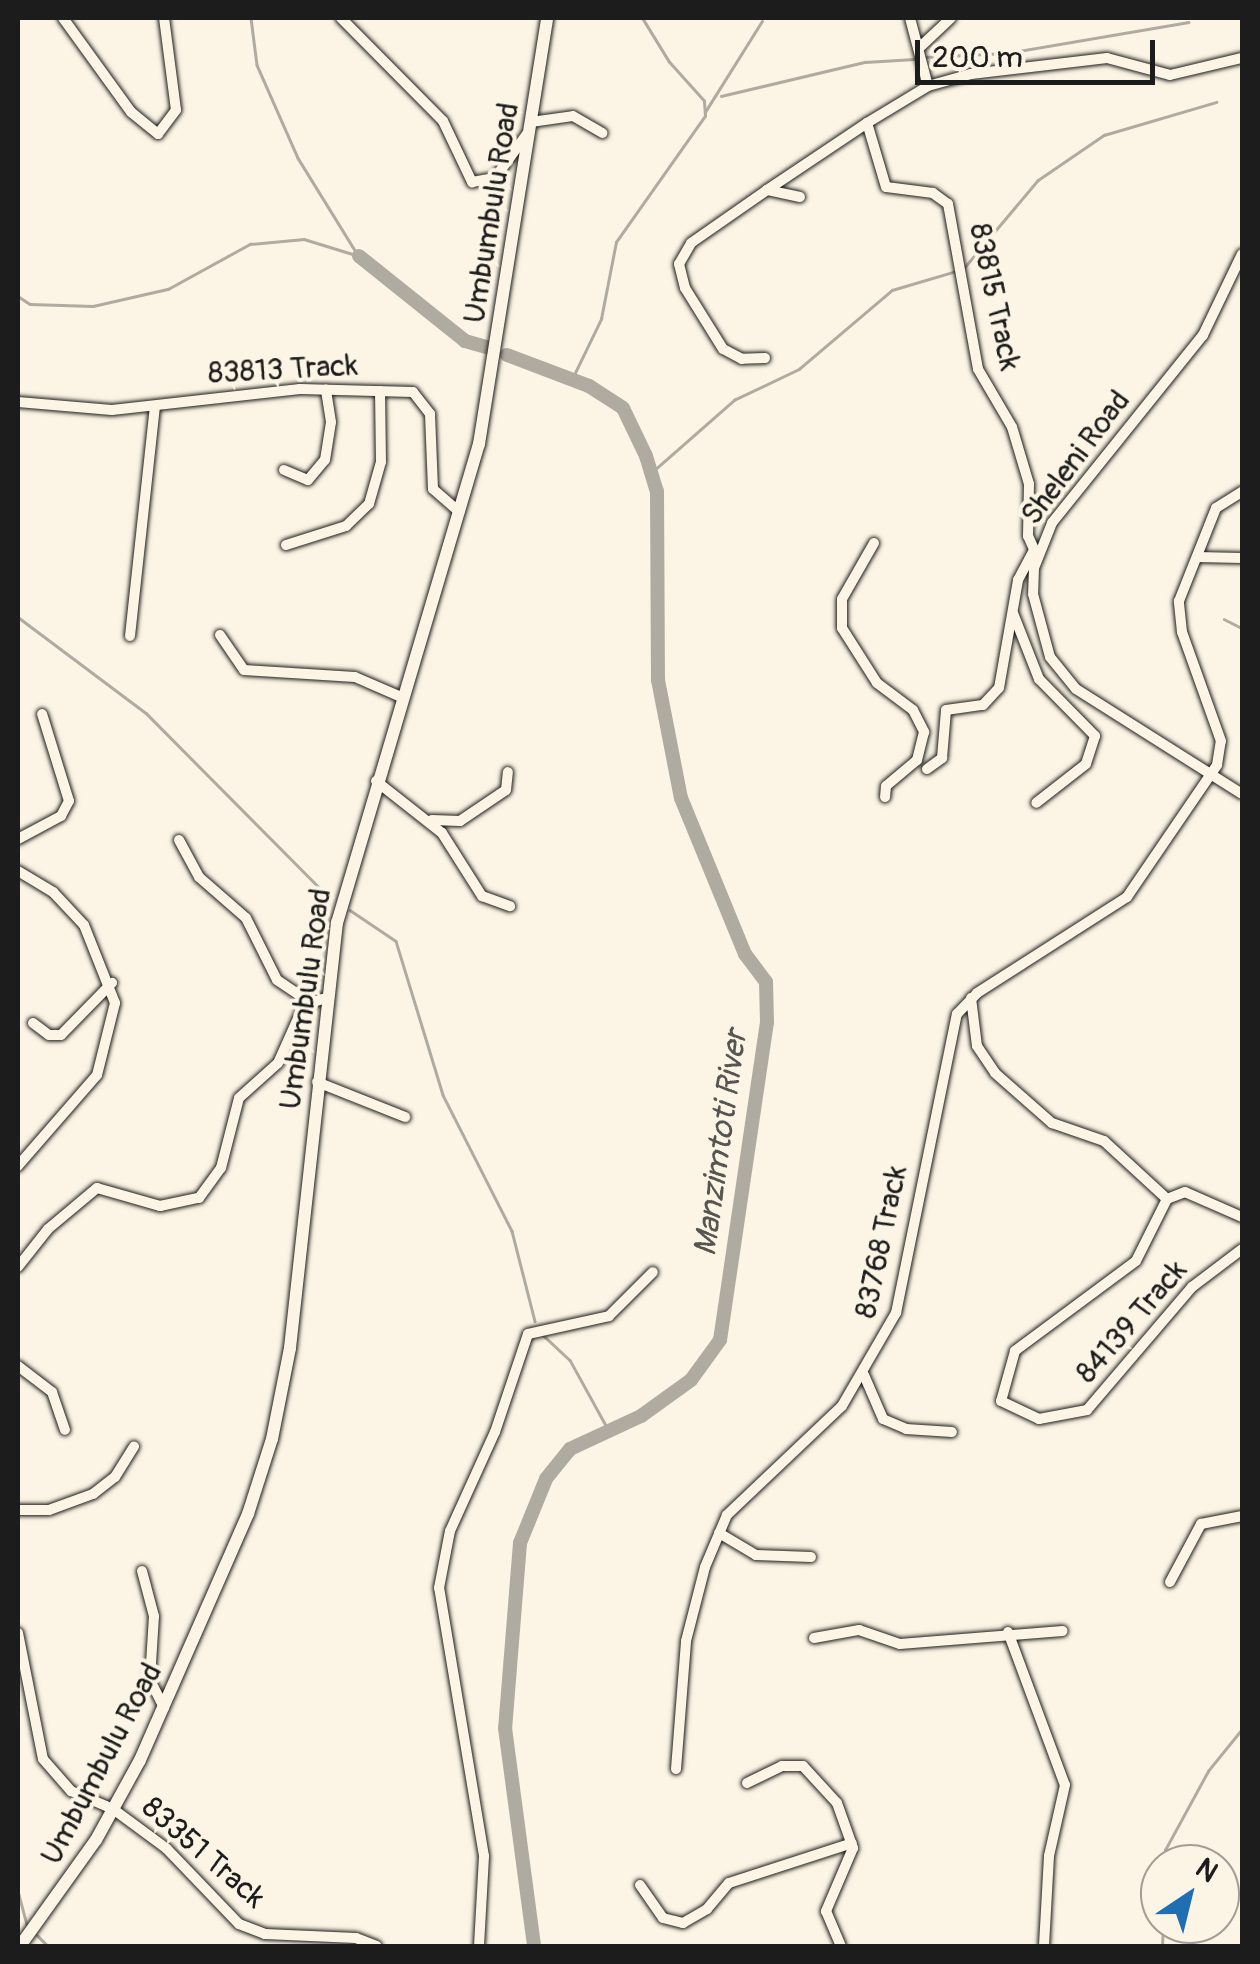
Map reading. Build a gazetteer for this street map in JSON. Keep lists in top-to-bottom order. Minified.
{"streets":{"main road":["Umbumbulu Road"],"street":["83815 Track","83813 Track","Sheleni Road","83768 Track","84139 Track","83351 Track"]},"crossings":[["Umbumbulu Road","83813 Track"],["Umbumbulu Road","83351 Track"],["83815 Track","Sheleni Road"]],"water":["Manzimtoti River"],"scale_bar":"200 m","north":"top right"}
